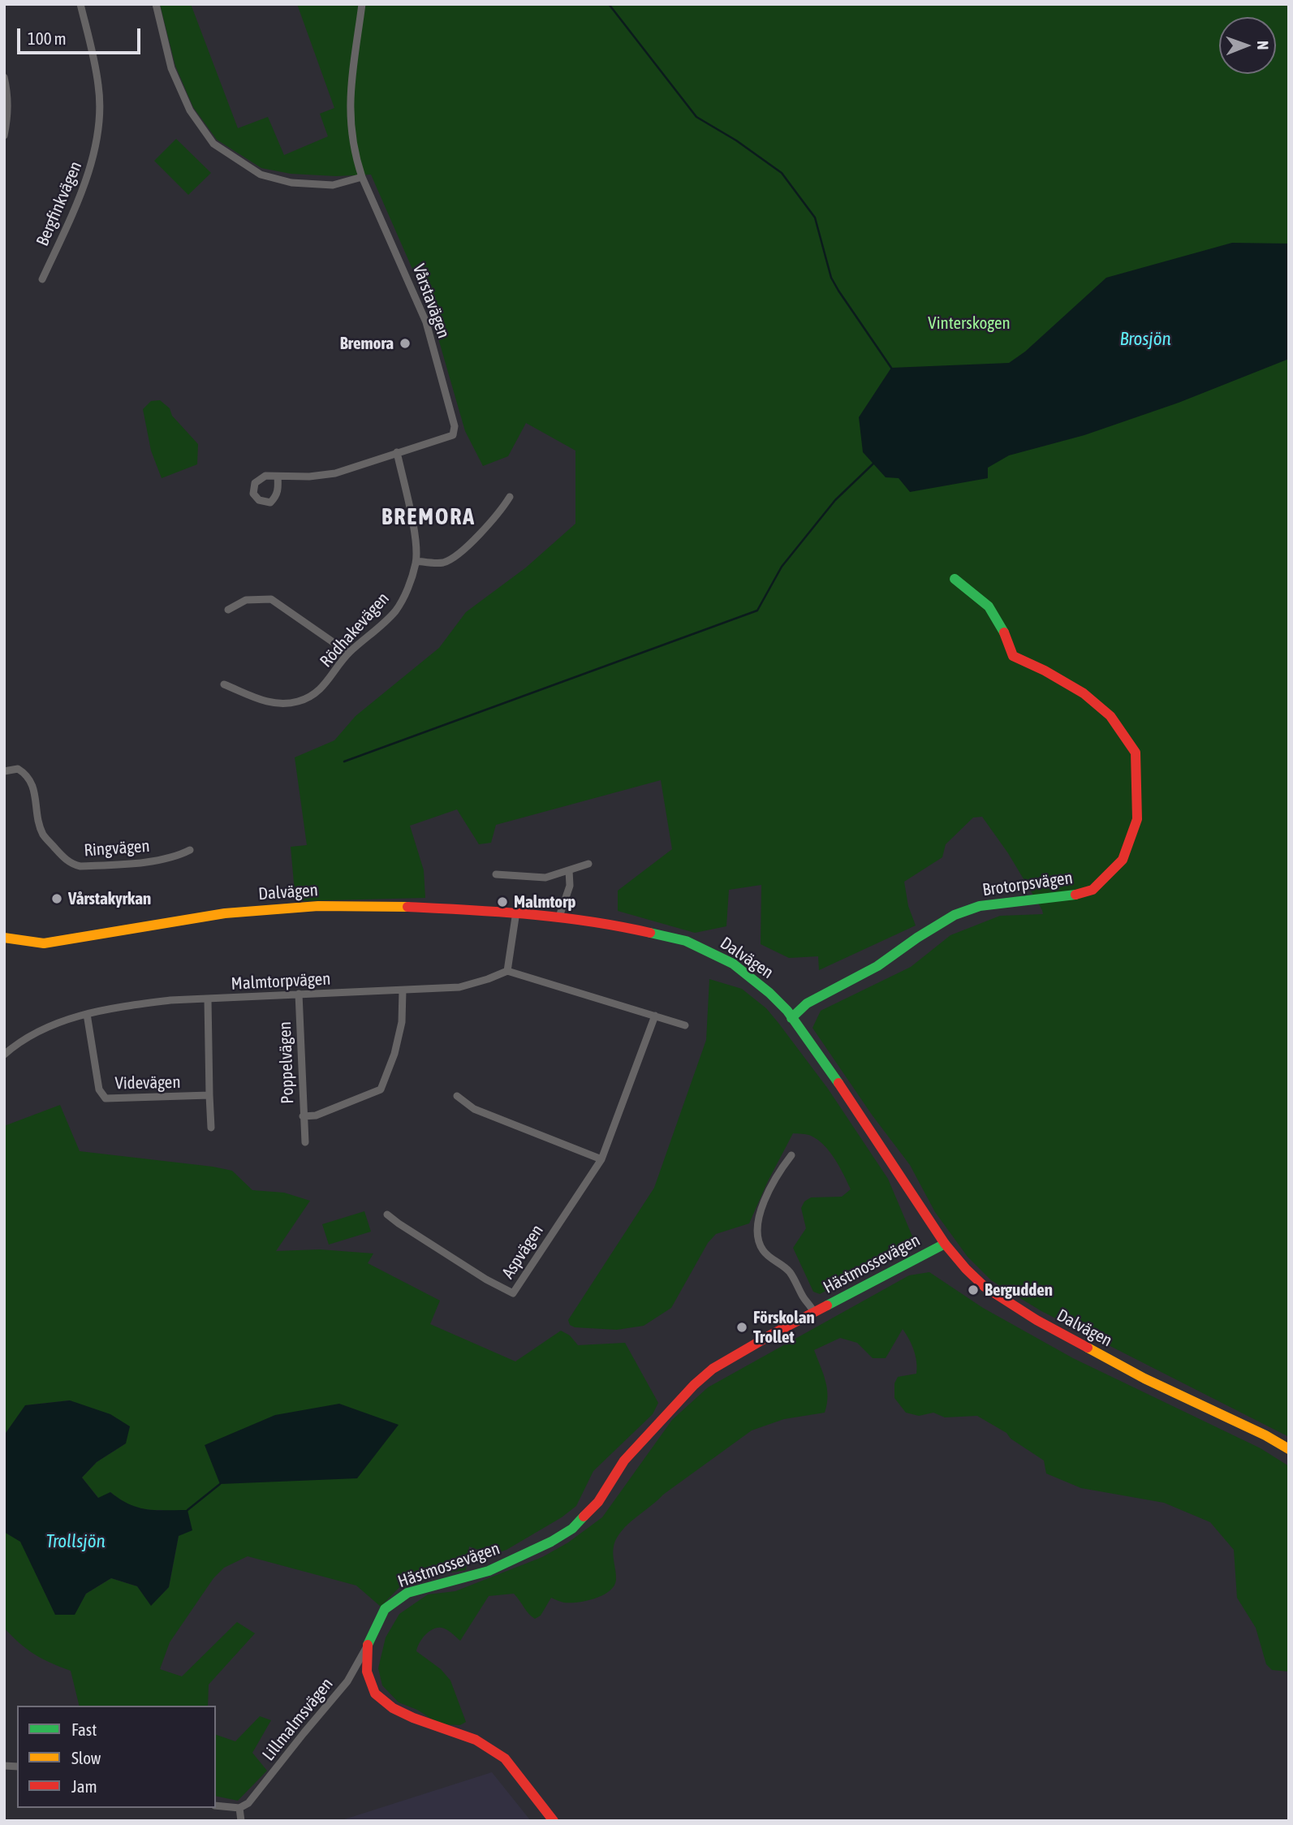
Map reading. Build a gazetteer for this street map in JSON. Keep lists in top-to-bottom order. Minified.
{"streets":{"street":["Bergfinkvägen","Vårstavägen","Rödhakevägen","Ringvägen","Brotorpsvägen","Dalvägen","Malmtorpvägen","Poppelvägen","Videvägen","Aspvägen","Hästmossevägen","Lillmalmsvägen"]},"crossings":[["Vårstavägen","Rödhakevägen"],["Brotorpsvägen","Dalvägen"],["Dalvägen","Hästmossevägen"],["Malmtorpvägen","Poppelvägen"],["Malmtorpvägen","Videvägen"],["Hästmossevägen","Lillmalmsvägen"]],"districts":["BREMORA"],"water":["Brosjön","Trollsjön"],"parks":["Vinterskogen"],"places":["Bremora","Vårstakyrkan","Malmtorp","Bergudden","Förskolan Trollet"],"legend":["Fast","Slow","Jam"],"scale_bar":"100 m","north":"right"}
